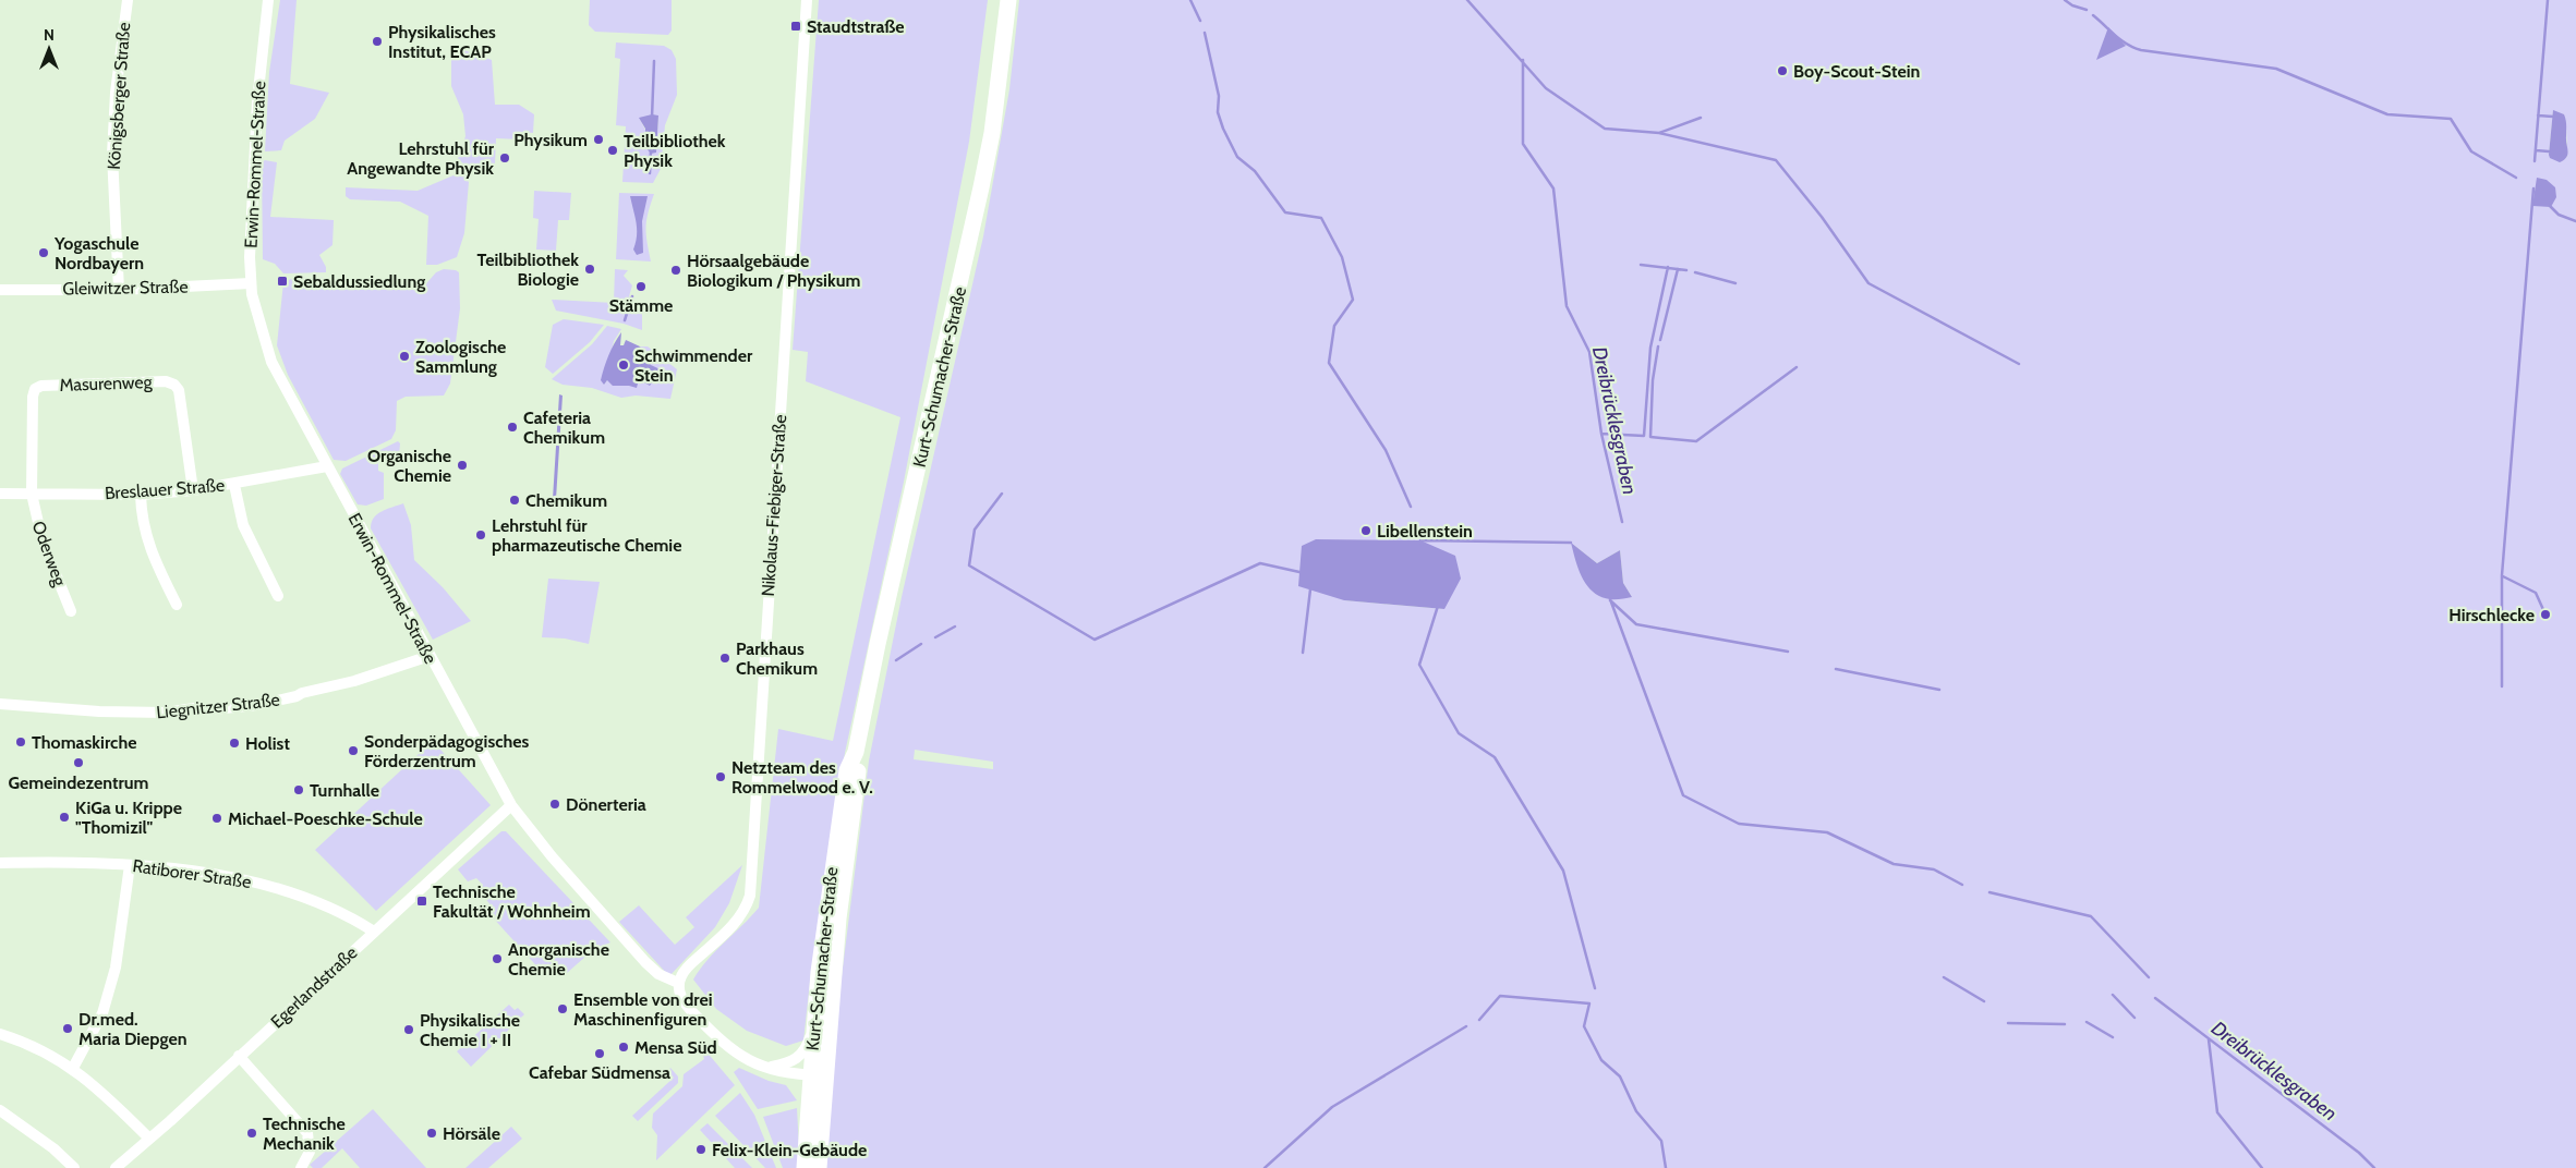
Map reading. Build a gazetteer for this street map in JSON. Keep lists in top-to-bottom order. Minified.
{"streets":{"main road":["Kurt-Schumacher-Straße"],"street":["Königsberger Straße","Erwin-Rommel-Straße","Gleiwitzer Straße","Masurenweg","Breslauer Straße","Nikolaus-Fiebiger-Straße","Oderweg","Liegnitzer Straße","Ratiborer Straße","Egerlandstraße"]},"crossings":[["Königsberger Straße","Gleiwitzer Straße"],["Erwin-Rommel-Straße","Gleiwitzer Straße"],["Erwin-Rommel-Straße","Breslauer Straße"],["Erwin-Rommel-Straße","Nikolaus-Fiebiger-Straße"],["Erwin-Rommel-Straße","Liegnitzer Straße"],["Erwin-Rommel-Straße","Egerlandstraße"],["Masurenweg","Breslauer Straße"],["Masurenweg","Oderweg"],["Breslauer Straße","Oderweg"],["Ratiborer Straße","Egerlandstraße"]],"water":["Dreibrücklesgraben"],"places":{"transit":["Staudtstraße","Sebaldussiedlung","Technische Fakultät / Wohnheim"],"other":["Physikalisches Institut, ECAP","Boy-Scout-Stein","Physikum","Teilbibliothek Physik","Lehrstuhl für Angewandte Physik","Yogaschule Nordbayern","Teilbibliothek Biologie","Hörsaalgebäude Biologikum / Physikum","Stämme","Zoologische Sammlung","Schwimmender Stein","Cafeteria Chemikum","Organische Chemie","Chemikum","Libellenstein","Lehrstuhl für pharmazeutische Chemie","Hirschlecke","Parkhaus Chemikum","Thomaskirche","Holist","Sonderpädagogisches Förderzentrum","Gemeindezentrum","Netzteam des Rommelwood e. V.","Turnhalle","Dönerteria","KiGa u. Krippe \"Thomizil\"","Michael-Poeschke-Schule","Anorganische Chemie","Ensemble von drei Maschinenfiguren","Dr.med. Maria Diepgen","Physikalische Chemie I + II","Mensa Süd","Cafebar Südmensa","Technische Mechanik","Hörsäle","Felix-Klein-Gebäude"]},"north":"top"}
